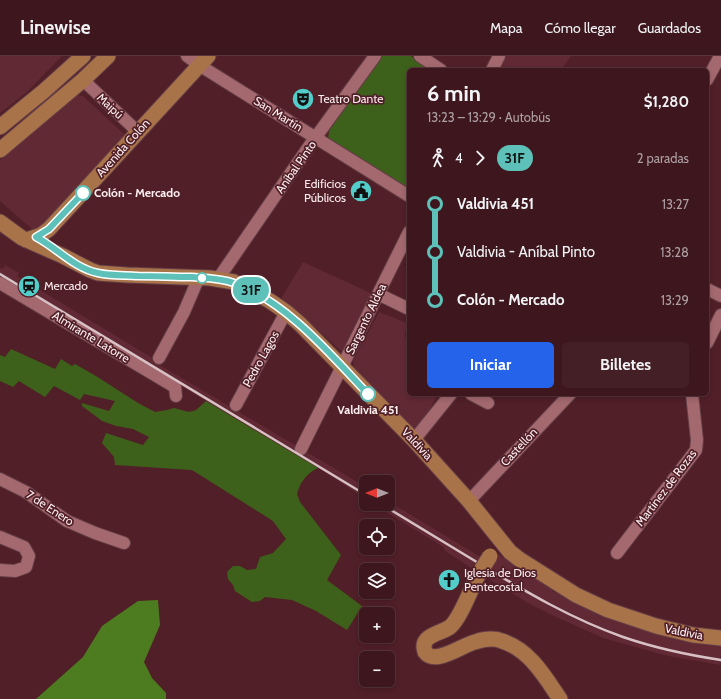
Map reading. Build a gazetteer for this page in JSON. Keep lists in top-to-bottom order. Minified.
{"streets":{"main road":["Avenida Colón","Valdivia"],"street":["Maipú","San Martín","Aníbal Pinto","Sargento Aldea","Almirante Latorre","Pedro Lagos","Castellón","Martínez de Rozas","7 de Enero"]},"crossings":[["Maipú","Avenida Colón"],["San Martín","Avenida Colón"],["San Martín","Aníbal Pinto"],["Avenida Colón","Valdivia"],["Aníbal Pinto","Valdivia"],["Sargento Aldea","Valdivia"],["Pedro Lagos","Valdivia"],["Valdivia","Castellón"]],"places":{"theatre":["Teatro Dante"],"public building":["Edificios Públicos"],"other":["Colón - Mercado","Valdivia 451"],"station":["Mercado"],"church":["Iglesia de Dios Pentecostal"]},"lines":["bus line 31F"],"north":"left","page":{"header":"Linewise","nav":["Mapa","Cómo llegar","Guardados"],"on_map":"31F","heading":["6 min","13:23 – 13:29 · Autobús","$1,280"],"legs":["4","31F","2 paradas"],"list":[{"name":"Valdivia 451","value":"13:27"},{"name":"Valdivia - Aníbal Pinto","value":"13:28"},{"name":"Colón - Mercado","value":"13:29"}],"buttons":["Iniciar","Billetes"],"map_buttons":["+","−"]}}
